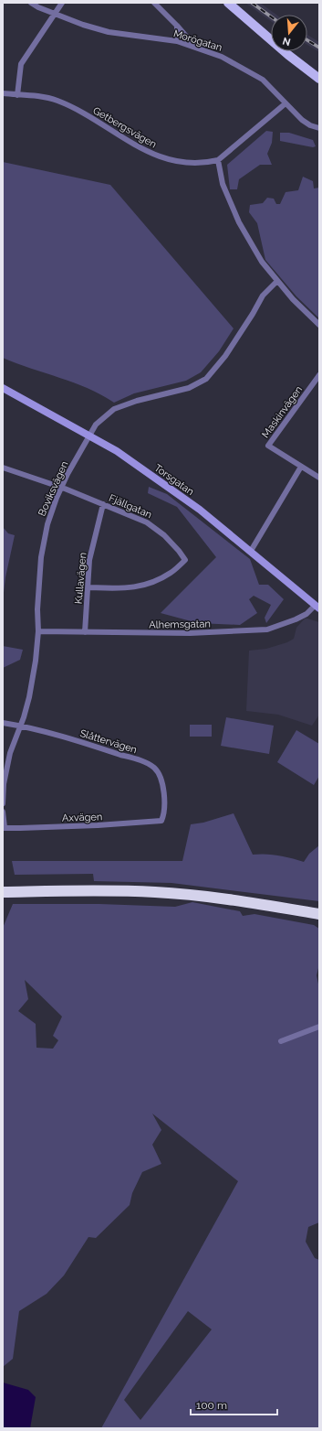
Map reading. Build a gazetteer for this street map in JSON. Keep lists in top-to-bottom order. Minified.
{"streets":{"main road":["Torsgatan"],"street":["Morögatan","Getbergsvägen","Maskinvägen","Boviksvägen","Fjällgatan","Kullavägen","Alhemsgatan","Slåttervägen","Axvägen"]},"crossings":[["Torsgatan","Boviksvägen"],["Torsgatan","Alhemsgatan"],["Boviksvägen","Fjällgatan"],["Boviksvägen","Alhemsgatan"],["Boviksvägen","Slåttervägen"],["Fjällgatan","Kullavägen"],["Kullavägen","Alhemsgatan"],["Slåttervägen","Axvägen"]],"scale_bar":"100 m","north":"bottom"}
